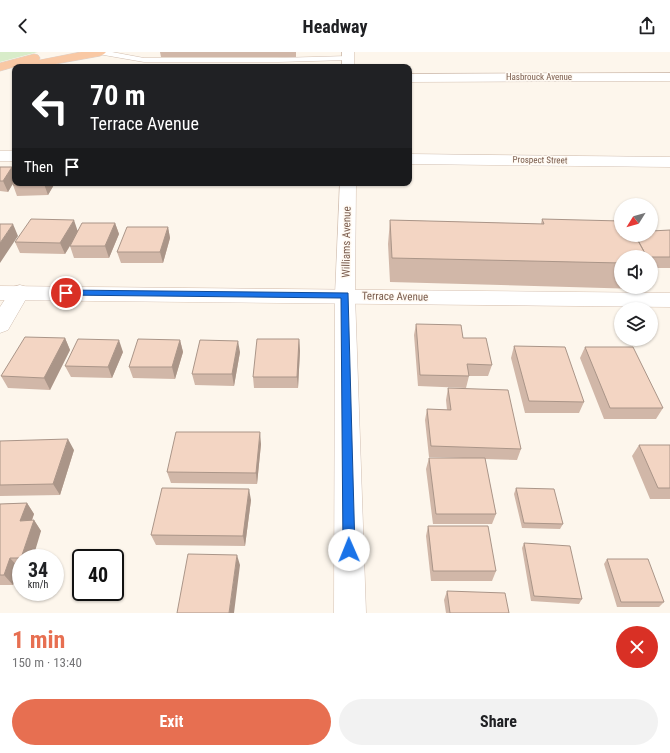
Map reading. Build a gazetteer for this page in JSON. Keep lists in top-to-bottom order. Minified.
{"streets":{"street":["Hasbrouck Avenue","Prospect Street","Williams Avenue","Terrace Avenue"]},"crossings":[["Williams Avenue","Terrace Avenue"]],"north":"bottom left","page":{"header":"Headway","turn":["70 m","Terrace Avenue"],"then":"Then","speed":"34 km/h","limit":"40","heading":["1 min","150 m · 13:40"],"buttons":["Exit","Share"]}}
